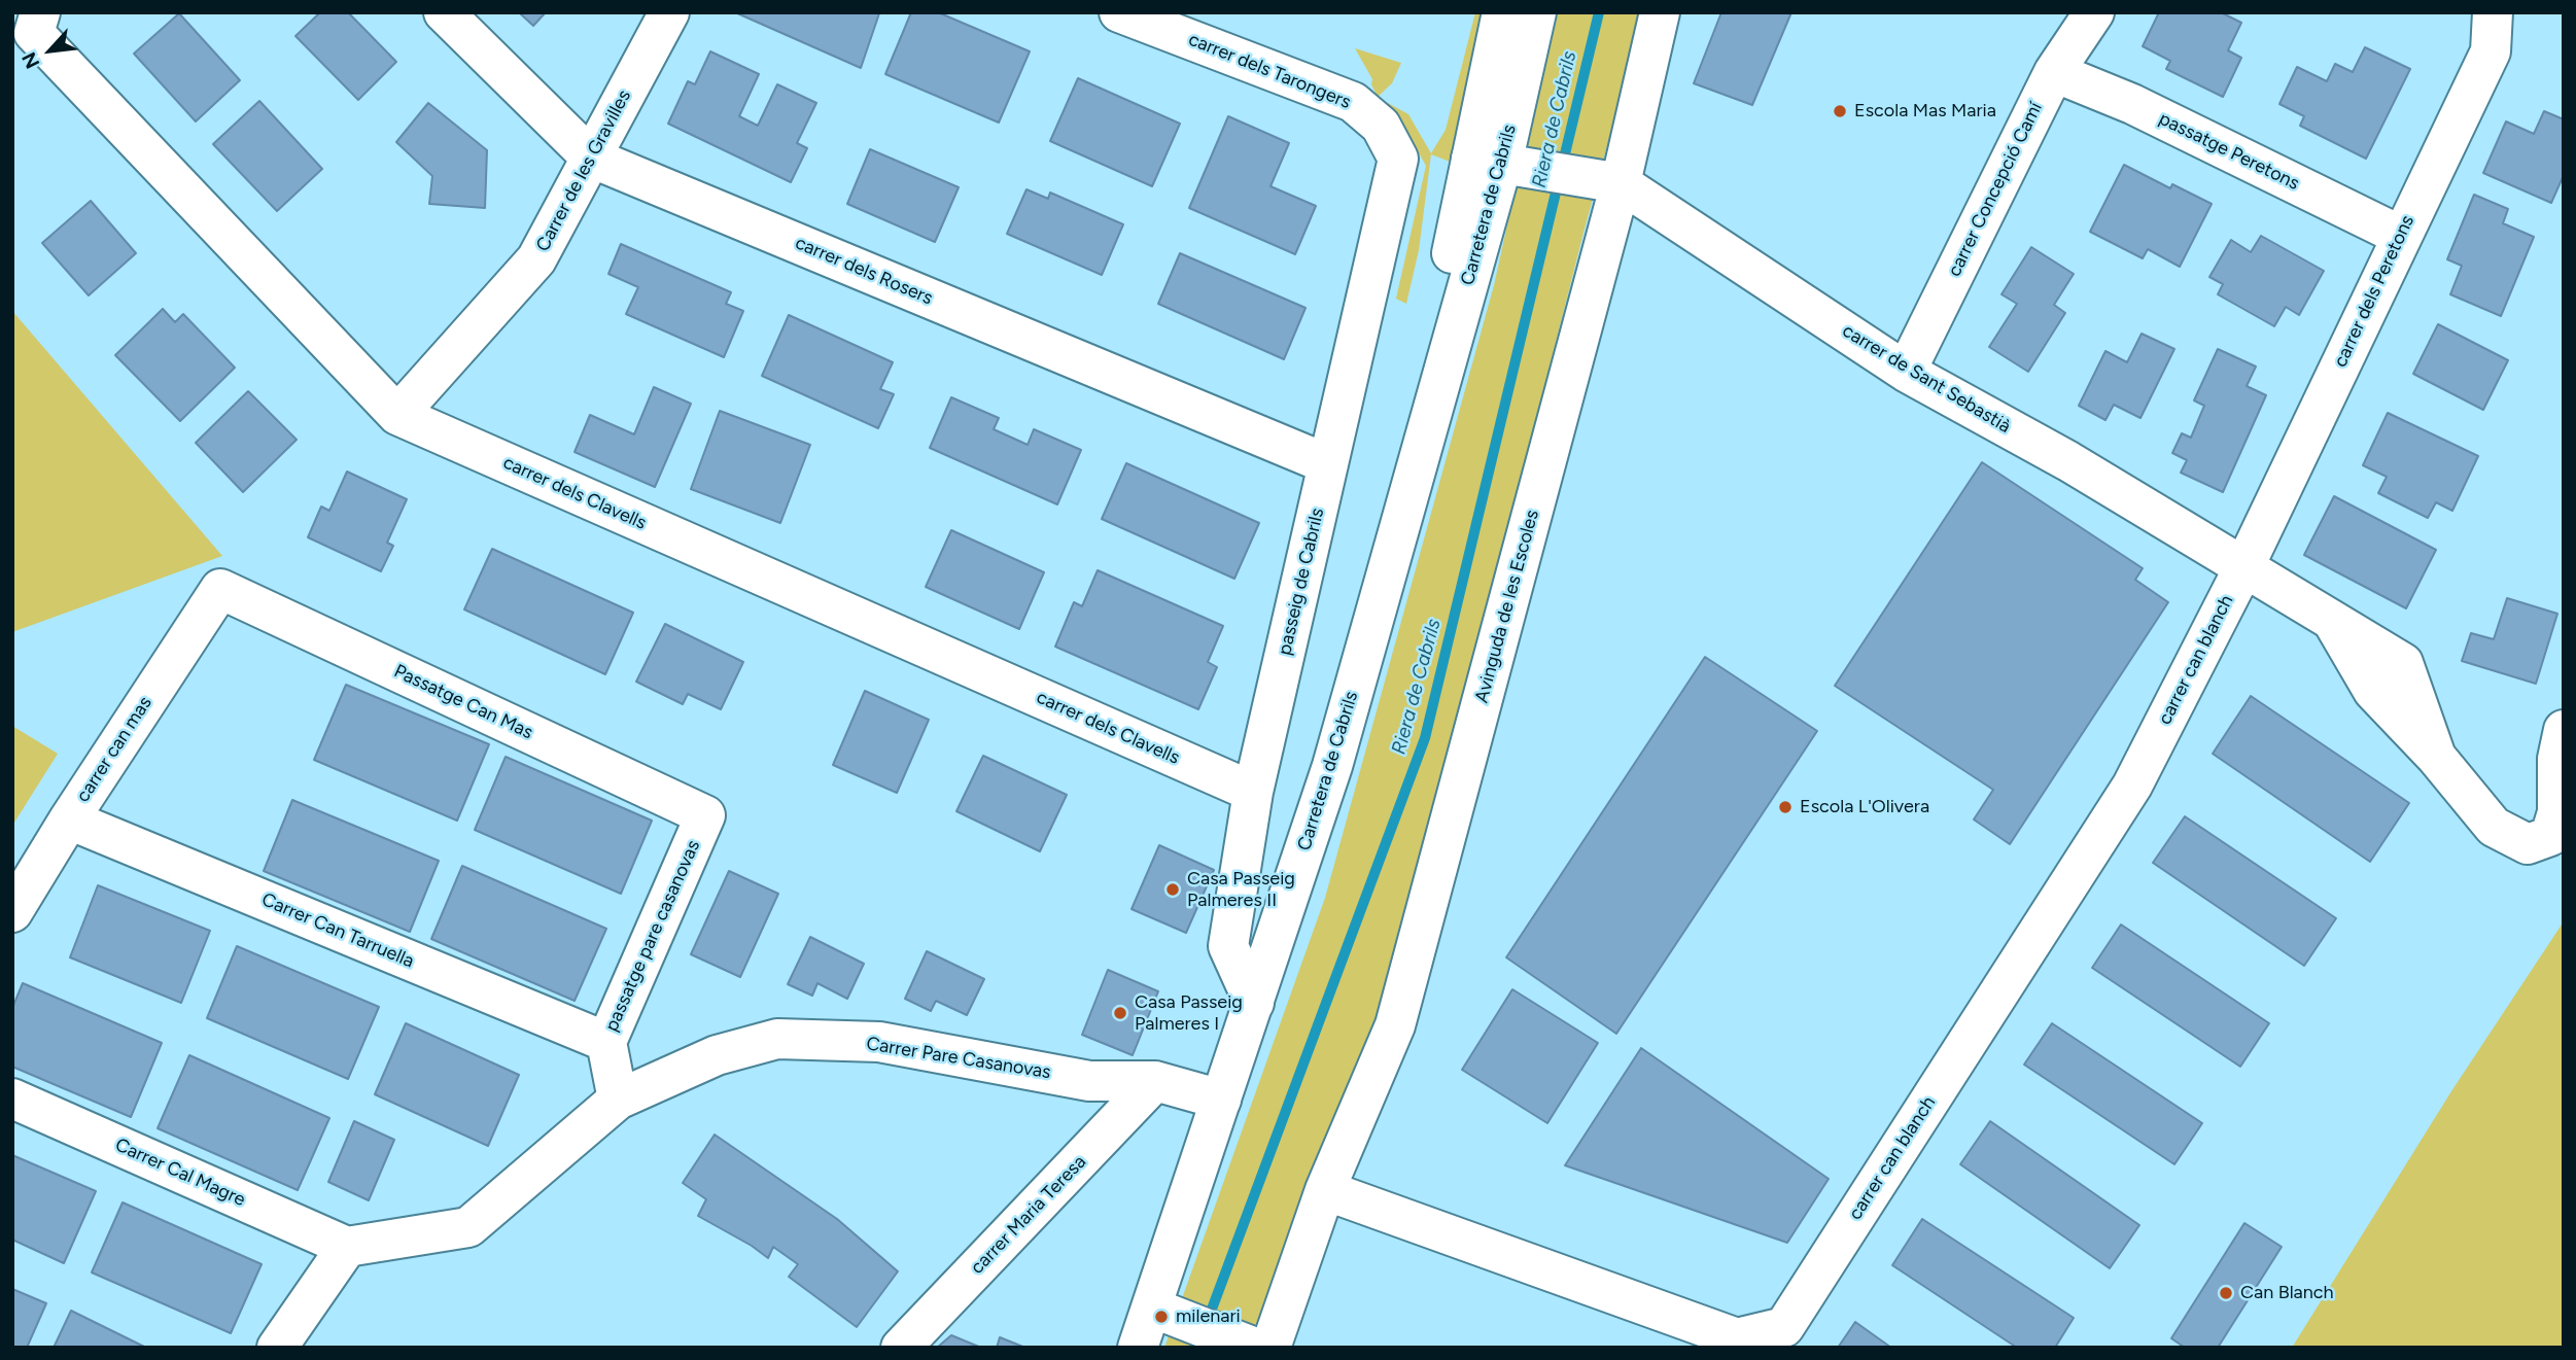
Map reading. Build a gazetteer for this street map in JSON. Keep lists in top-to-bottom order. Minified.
{"streets":{"street":["carrer dels Tarongers","passatge Peretons","Carrer de les Gravilles","carrer Concepció Camí","Carretera de Cabrils","carrer dels Rosers","carrer dels Peretons","carrer de Sant Sebastià","carrer dels Clavells","passeig de Cabrils","Avinguda de les Escoles","carrer can blanch","Passatge Can Mas","carrer can mas","Carrer Can Tarruella","passatge pare casanovas","Carrer Pare Casanovas","Carrer Cal Magre","carrer Maria Teresa"]},"crossings":[["carrer dels Tarongers","passeig de Cabrils"],["passatge Peretons","carrer Concepció Camí"],["passatge Peretons","carrer dels Peretons"],["Carrer de les Gravilles","carrer dels Rosers"],["Carrer de les Gravilles","carrer dels Clavells"],["carrer Concepció Camí","carrer de Sant Sebastià"],["Carretera de Cabrils","carrer de Sant Sebastià"],["Carretera de Cabrils","passeig de Cabrils"],["Carretera de Cabrils","Carrer Pare Casanovas"],["carrer dels Rosers","passeig de Cabrils"],["carrer dels Peretons","carrer de Sant Sebastià"],["carrer dels Peretons","carrer can blanch"],["carrer de Sant Sebastià","Avinguda de les Escoles"],["carrer de Sant Sebastià","carrer can blanch"],["carrer dels Clavells","passeig de Cabrils"],["Avinguda de les Escoles","carrer can blanch"],["Passatge Can Mas","carrer can mas"],["Passatge Can Mas","passatge pare casanovas"],["carrer can mas","Carrer Can Tarruella"],["Carrer Can Tarruella","passatge pare casanovas"],["passatge pare casanovas","Carrer Pare Casanovas"],["Carrer Pare Casanovas","carrer Maria Teresa"]],"water":["Riera de Cabrils"],"places":["Escola Mas Maria","Escola L'Olivera","Casa Passeig Palmeres II","Casa Passeig Palmeres I","Can Blanch","milenari"],"north":"bottom left"}
